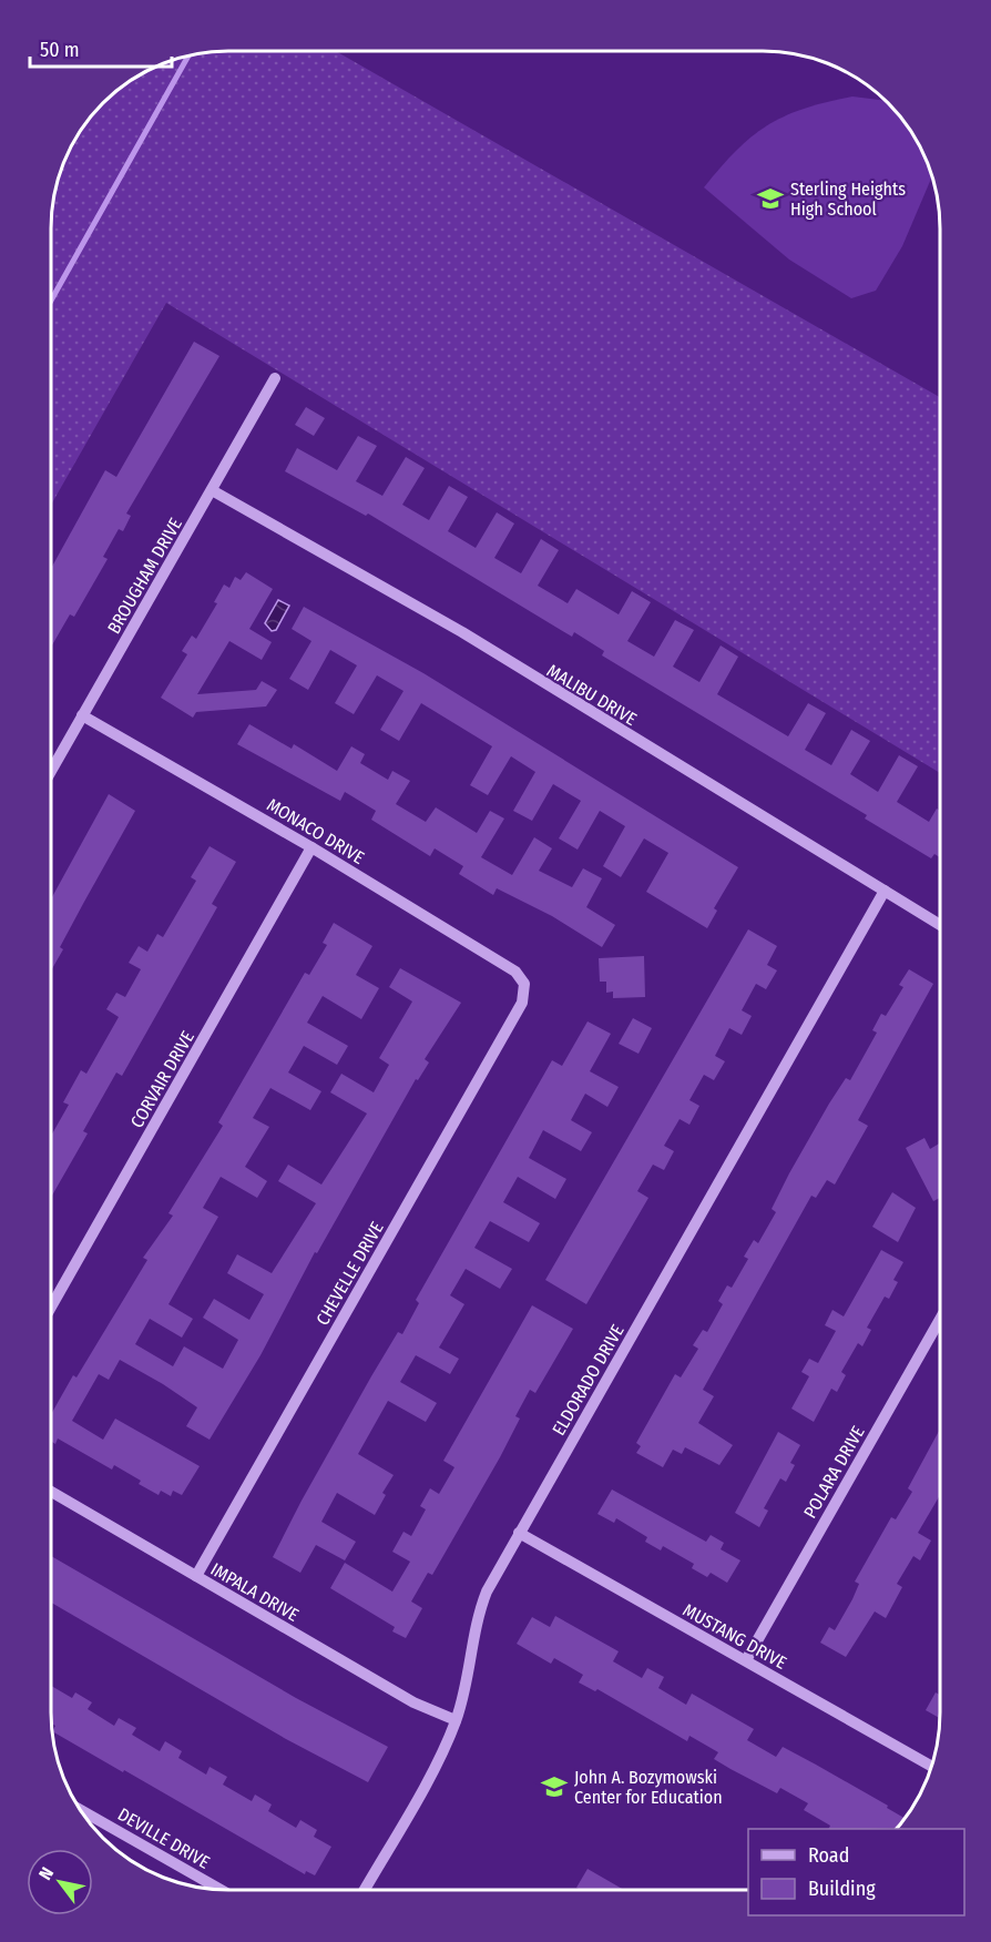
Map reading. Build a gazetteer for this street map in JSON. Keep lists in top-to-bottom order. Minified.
{"streets":{"street":["BROUGHAM DRIVE","MALIBU DRIVE","MONACO DRIVE","CORVAIR DRIVE","CHEVELLE DRIVE","ELDORADO DRIVE","POLARA DRIVE","IMPALA DRIVE","MUSTANG DRIVE","DEVILLE DRIVE"]},"crossings":[["BROUGHAM DRIVE","MALIBU DRIVE"],["BROUGHAM DRIVE","MONACO DRIVE"],["MALIBU DRIVE","ELDORADO DRIVE"],["MONACO DRIVE","CORVAIR DRIVE"],["MONACO DRIVE","CHEVELLE DRIVE"],["CHEVELLE DRIVE","IMPALA DRIVE"],["ELDORADO DRIVE","IMPALA DRIVE"],["ELDORADO DRIVE","MUSTANG DRIVE"],["POLARA DRIVE","MUSTANG DRIVE"]],"places":{"school or university":["Sterling Heights High School","John A. Bozymowski Center for Education"]},"legend":["Road","Building"],"scale_bar":"50 m","north":"top left"}
